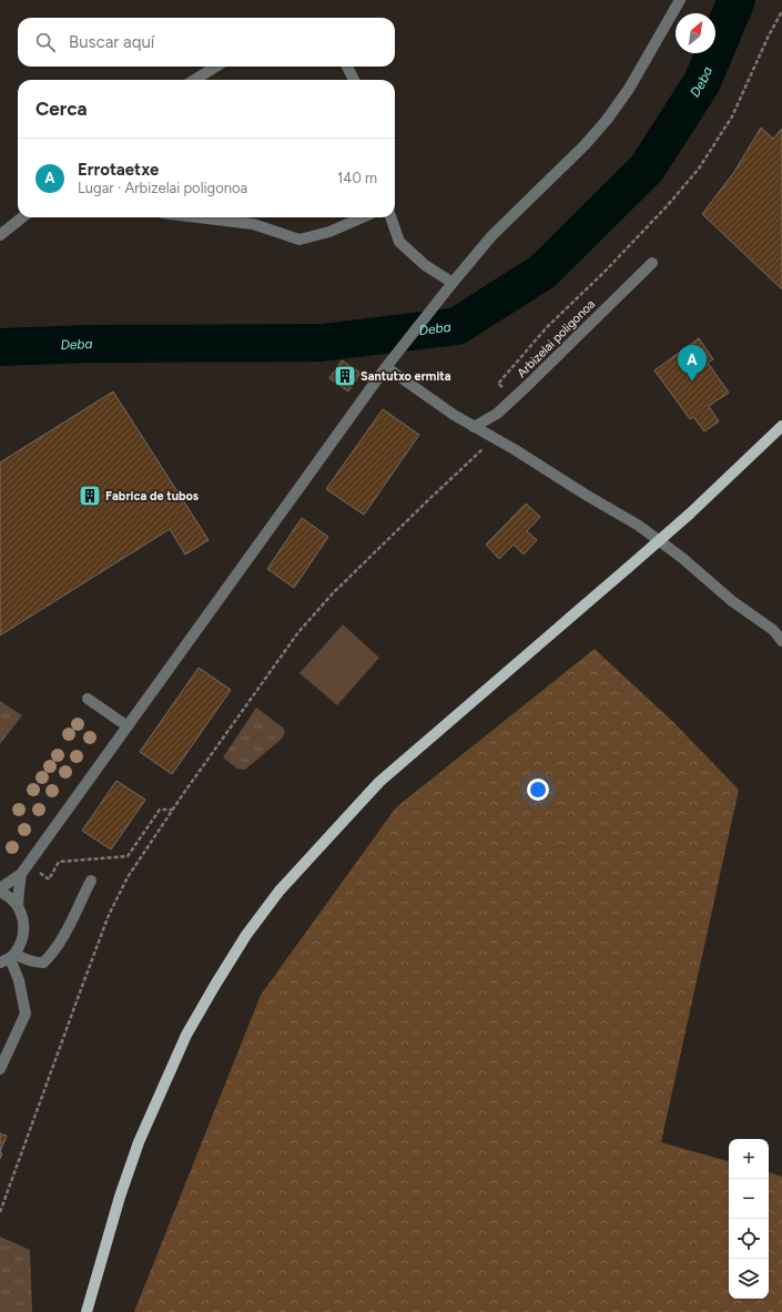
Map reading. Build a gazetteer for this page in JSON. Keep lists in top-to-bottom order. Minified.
{"streets":{"street":["Arbizelai poligonoa"]},"water":["Deba"],"places":{"building":["Santutxo ermita","Fabrica de tubos"]},"north":"top right","page":{"search":"Buscar aquí","heading":"Cerca","list":[{"mark":"A","name":"Errotaetxe","note":"Lugar · Arbizelai poligonoa","value":"140 m"}],"pins":"A","map_buttons":["+","−"]}}
